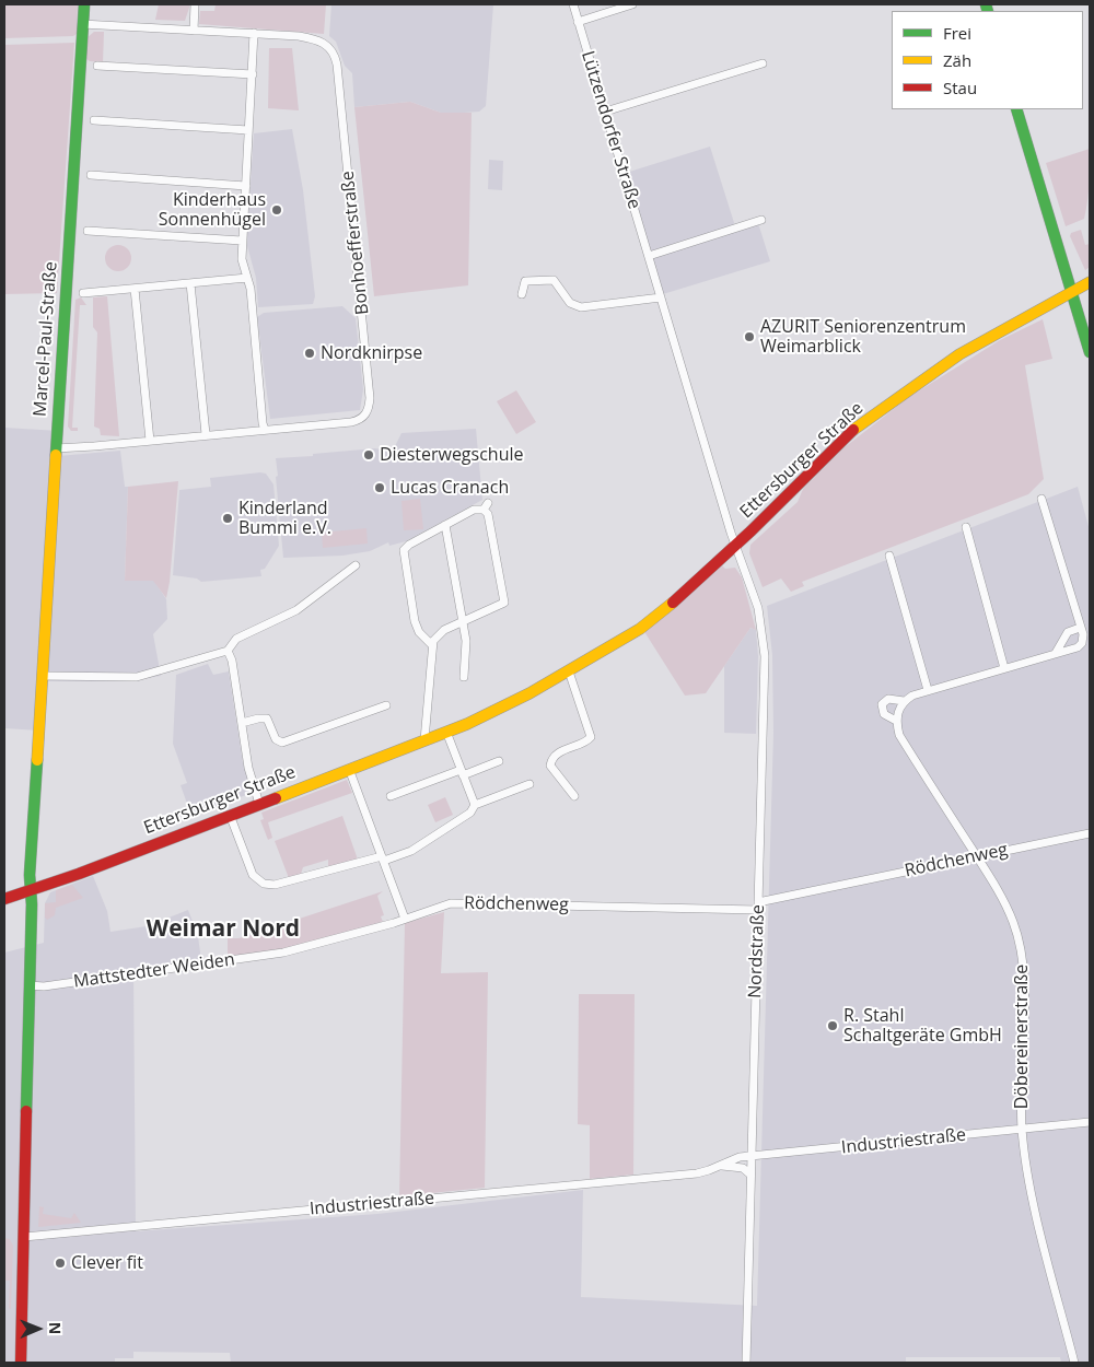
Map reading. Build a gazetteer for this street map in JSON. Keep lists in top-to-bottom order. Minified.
{"streets":{"street":["Lützendorfer Straße","Bonhoefferstraße","Marcel-Paul-Straße","Ettersburger Straße","Rödchenweg","Nordstraße","Mattstedter Weiden","Döbereinerstraße","Industriestraße"]},"crossings":[["Lützendorfer Straße","Ettersburger Straße"],["Lützendorfer Straße","Nordstraße"],["Bonhoefferstraße","Marcel-Paul-Straße"],["Marcel-Paul-Straße","Ettersburger Straße"],["Marcel-Paul-Straße","Mattstedter Weiden"],["Marcel-Paul-Straße","Industriestraße"],["Ettersburger Straße","Nordstraße"],["Rödchenweg","Nordstraße"],["Rödchenweg","Mattstedter Weiden"],["Rödchenweg","Döbereinerstraße"],["Nordstraße","Industriestraße"],["Döbereinerstraße","Industriestraße"]],"districts":["Weimar Nord"],"places":["Kinderhaus Sonnenhügel","AZURIT Seniorenzentrum Weimarblick","Nordknirpse","Diesterwegschule","Lucas Cranach","Kinderland Bummi e.V.","R. Stahl Schaltgeräte GmbH","Clever fit"],"legend":["Frei","Zäh","Stau"],"north":"right"}
